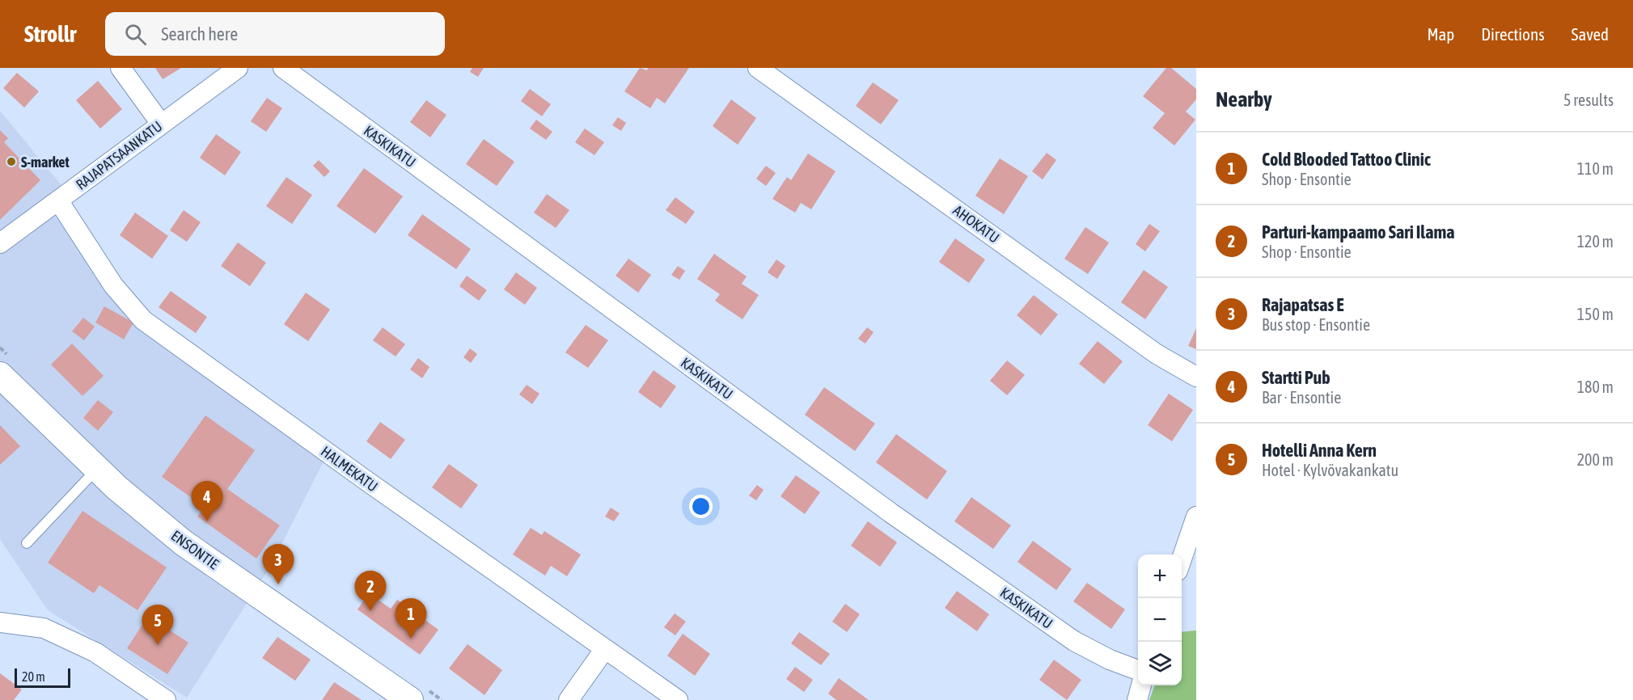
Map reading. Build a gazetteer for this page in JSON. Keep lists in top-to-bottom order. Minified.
{"streets":{"street":["KASKIKATU","RAJAPATSAANKATU","AHOKATU","HALMEKATU","ENSONTIE"]},"crossings":[["RAJAPATSAANKATU","HALMEKATU"]],"places":["S-market"],"scale_bar":"20 m","page":{"header":"Strollr","search":"Search here","nav":["Map","Directions","Saved"],"heading":["Nearby","5 results"],"list":[{"mark":"1","name":"Cold Blooded Tattoo Clinic","note":"Shop · Ensontie","value":"110 m"},{"mark":"2","name":"Parturi-kampaamo Sari Ilama","note":"Shop · Ensontie","value":"120 m"},{"mark":"3","name":"Rajapatsas E","note":"Bus stop · Ensontie","value":"150 m"},{"mark":"4","name":"Startti Pub","note":"Bar · Ensontie","value":"180 m"},{"mark":"5","name":"Hotelli Anna Kern","note":"Hotel · Kylvövakankatu","value":"200 m"}],"pins":["4","3","2","1","5"],"map_buttons":["+","−"],"scale":"20 m"}}
